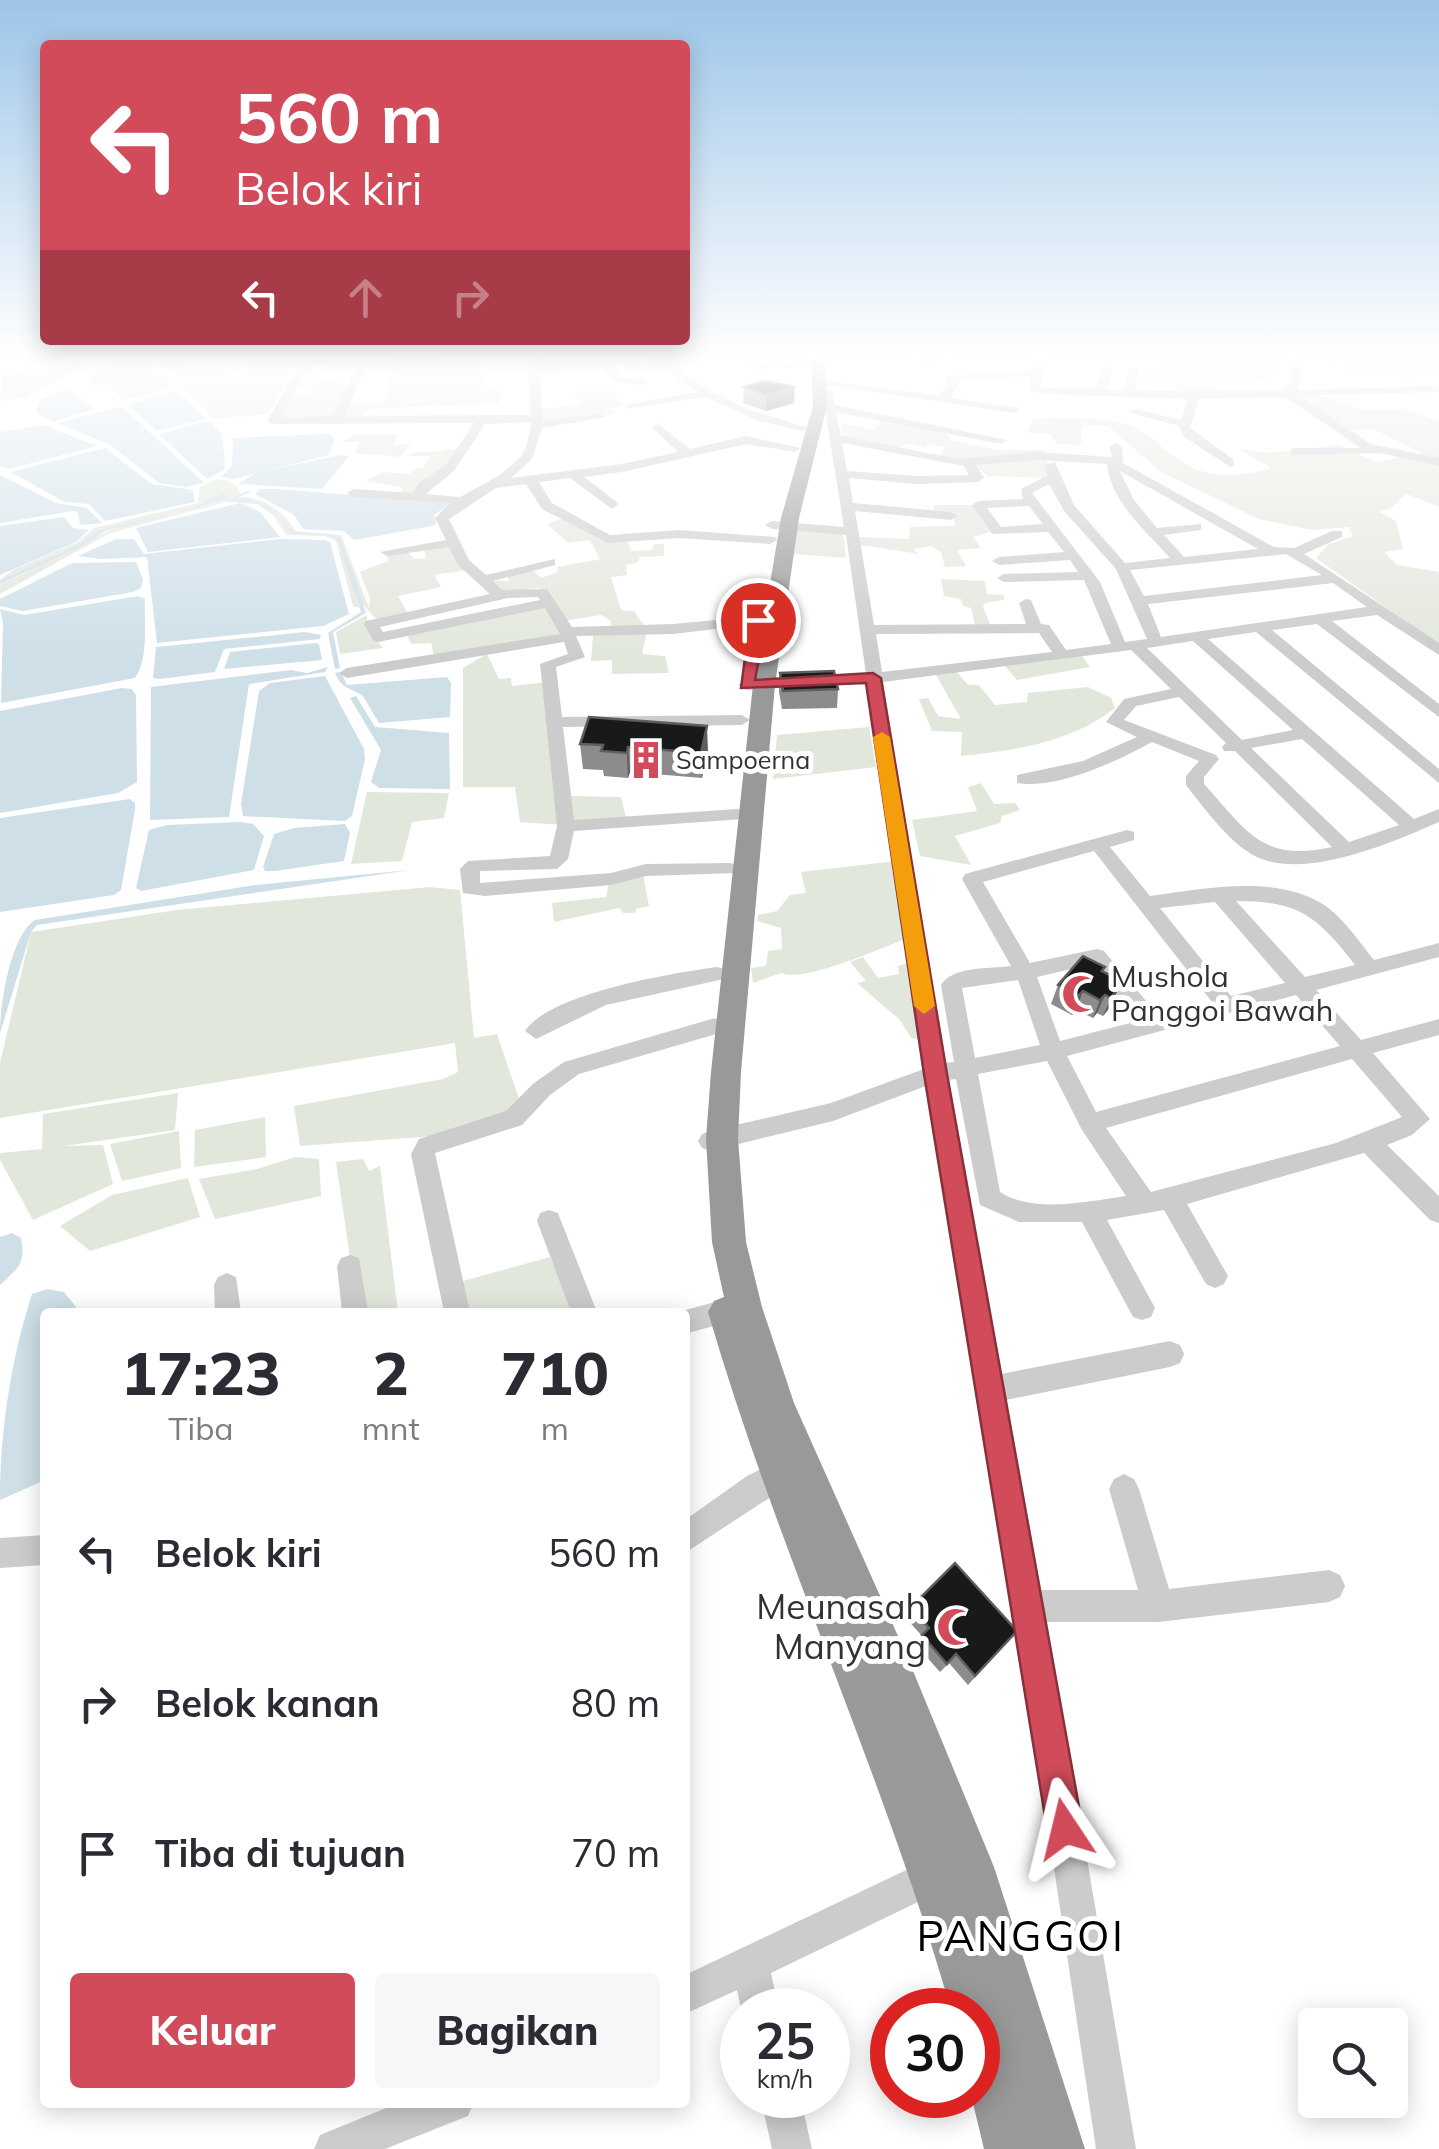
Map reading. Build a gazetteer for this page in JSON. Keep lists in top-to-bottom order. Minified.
{"districts":["PANGGOI"],"places":{"building":["Sampoerna"],"mosque":["Mushola Panggoi Bawah","Meunasah Manyang"]},"page":{"turn":["560 m","Belok kiri"],"eta":["17:23","Tiba","2","mnt","710","m"],"list":[{"name":"Belok kiri","value":"560 m"},{"name":"Belok kanan","value":"80 m"},{"name":"Tiba di tujuan","value":"70 m"}],"buttons":["Keluar","Bagikan"],"speed":"25 km/h","limit":"30"}}
